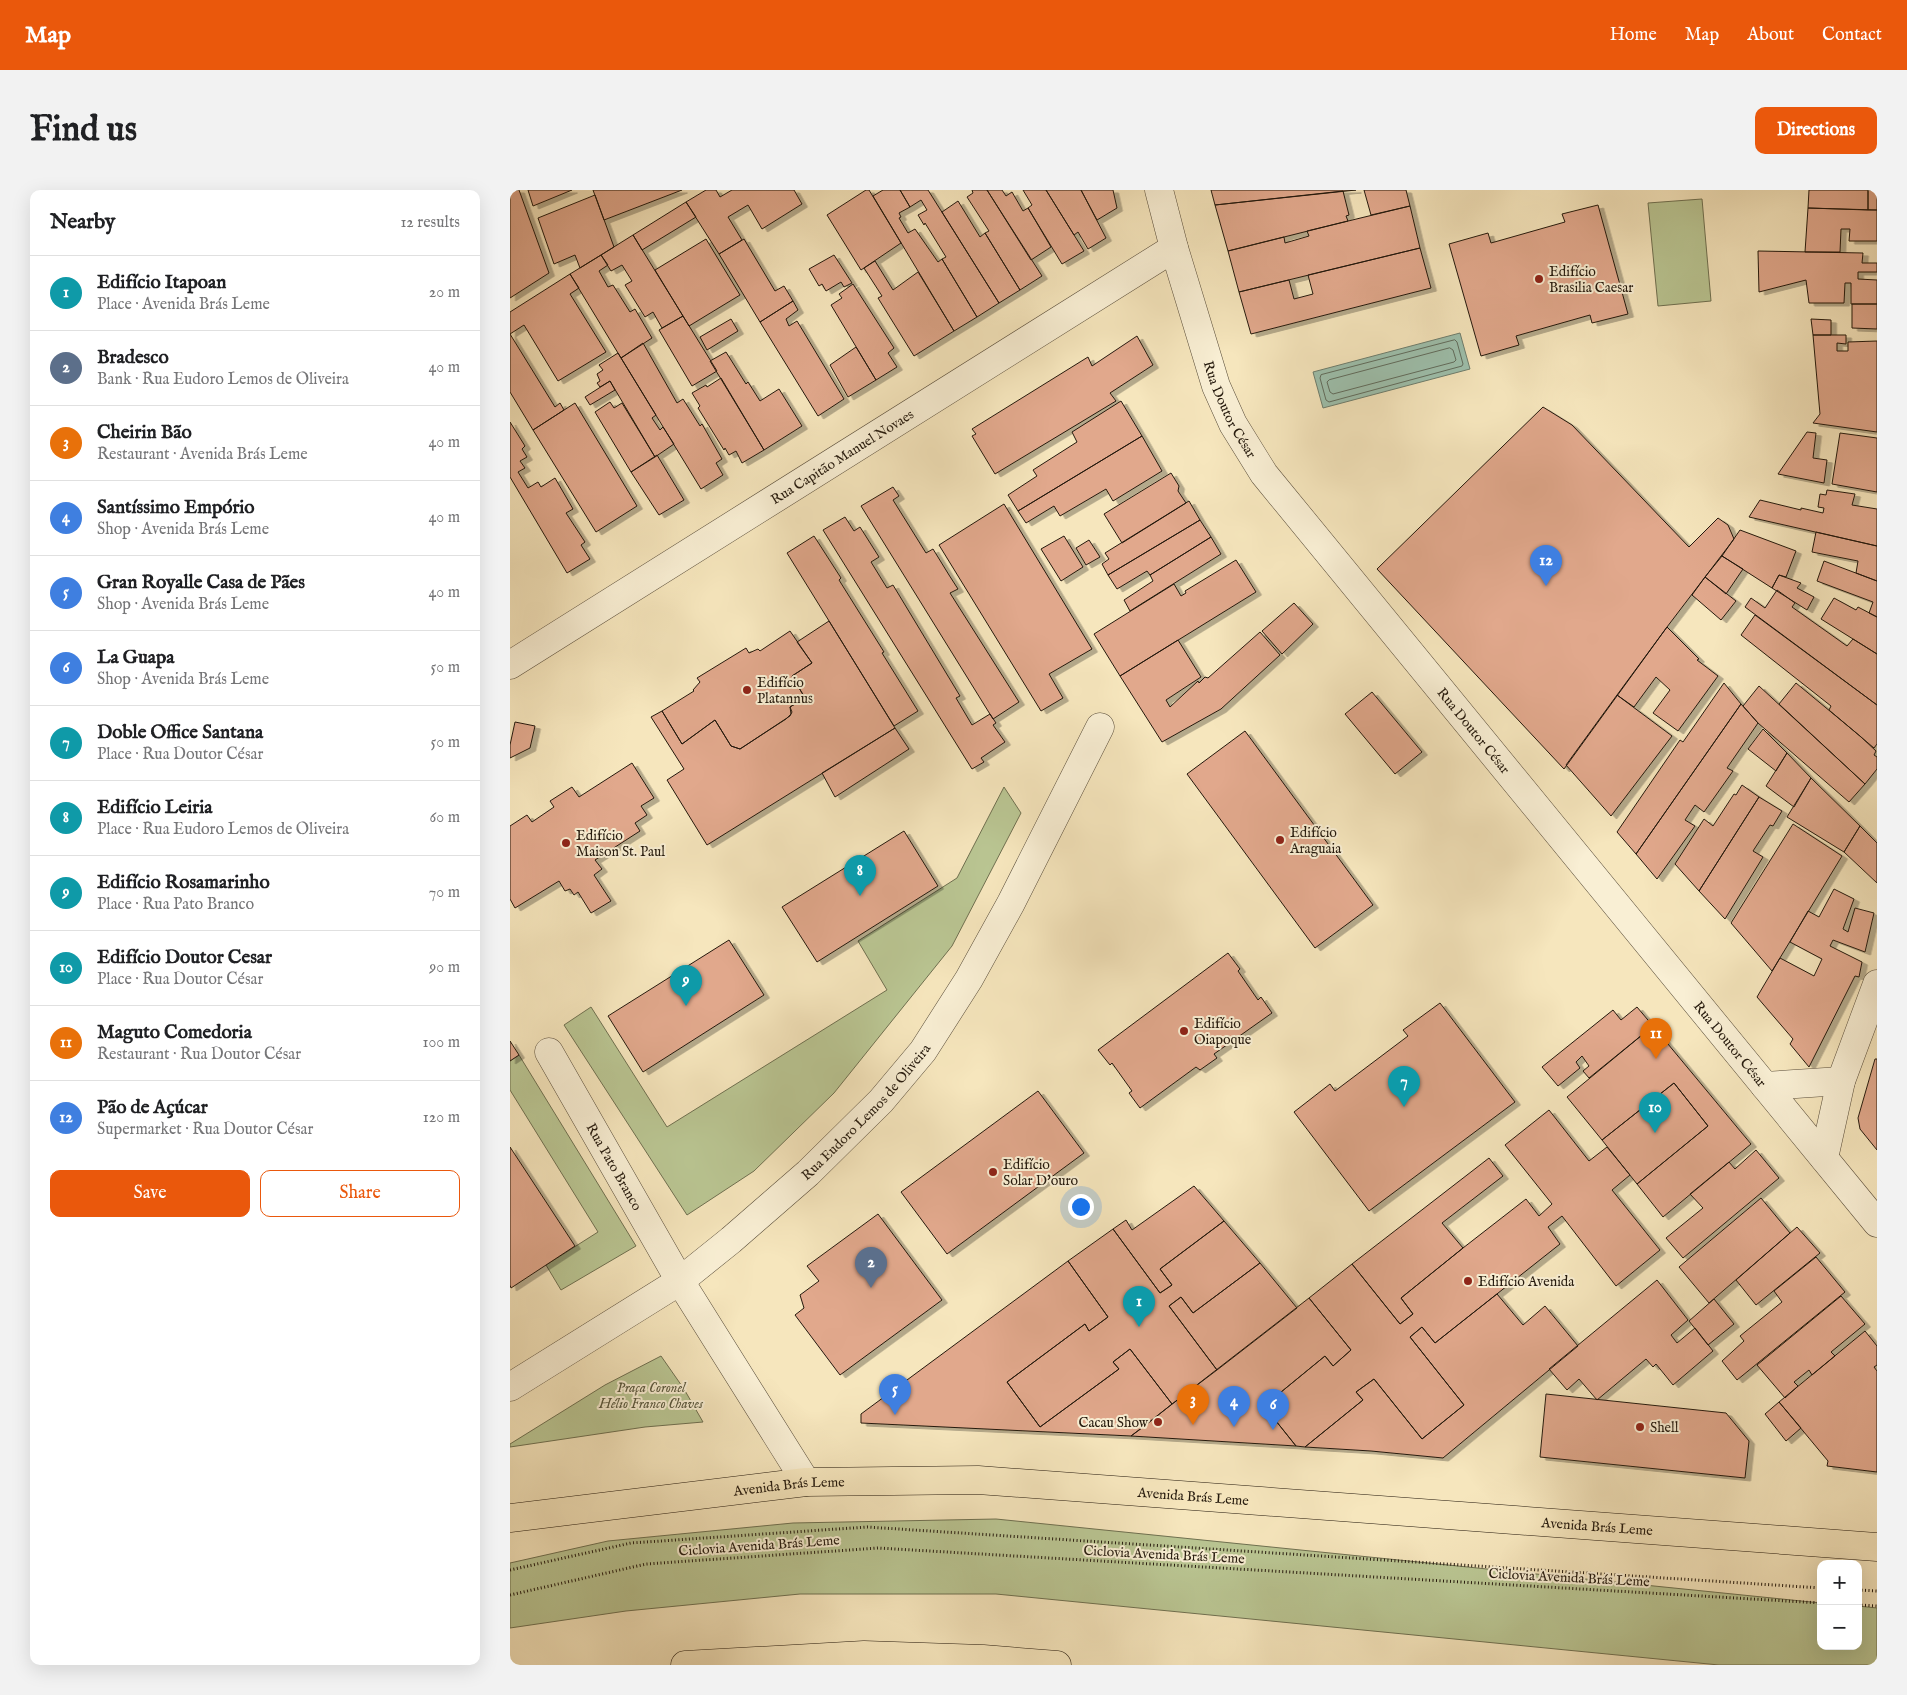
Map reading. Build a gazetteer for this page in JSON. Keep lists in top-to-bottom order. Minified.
{"streets":{"main road":["Avenida Brás Leme"],"street":["Rua Doutor César","Rua Capitão Manuel Novaes","Rua Eudoro Lemos de Oliveira","Rua Pato Branco"],"path":["Ciclovia Avenida Brás Leme"]},"crossings":[["Rua Doutor César","Rua Capitão Manuel Novaes"],["Rua Eudoro Lemos de Oliveira","Rua Pato Branco"]],"parks":["Praça Coronel Hélio Franco Chaves"],"places":["Edifício Brasilia Caesar","Edifício Platannus","Edifício Araguaia","Edifício Maison St. Paul","Edifício Oiapoque","Edifício Solar D'ouro","Edifício Avenida","Cacau Show","Shell"],"page":{"header":"Map","nav":["Home","Map","About","Contact"],"buttons":["Directions",["Save","Share"]],"title":"Find us","heading":["Nearby","12 results"],"list":[{"mark":"1","name":"Edifício Itapoan","note":"Place · Avenida Brás Leme","value":"20 m"},{"mark":"2","name":"Bradesco","note":"Bank · Rua Eudoro Lemos de Oliveira","value":"40 m"},{"mark":"3","name":"Cheirin Bão","note":"Restaurant · Avenida Brás Leme","value":"40 m"},{"mark":"4","name":"Santíssimo Empório","note":"Shop · Avenida Brás Leme","value":"40 m"},{"mark":"5","name":"Gran Royalle Casa de Pães","note":"Shop · Avenida Brás Leme","value":"40 m"},{"mark":"6","name":"La Guapa","note":"Shop · Avenida Brás Leme","value":"50 m"},{"mark":"7","name":"Doble Office Santana","note":"Place · Rua Doutor César","value":"50 m"},{"mark":"8","name":"Edifício Leiria","note":"Place · Rua Eudoro Lemos de Oliveira","value":"60 m"},{"mark":"9","name":"Edifício Rosamarinho","note":"Place · Rua Pato Branco","value":"70 m"},{"mark":"10","name":"Edifício Doutor Cesar","note":"Place · Rua Doutor César","value":"90 m"},{"mark":"11","name":"Maguto Comedoria","note":"Restaurant · Rua Doutor César","value":"100 m"},{"mark":"12","name":"Pão de Açúcar","note":"Supermarket · Rua Doutor César","value":"120 m"}],"pins":["12","8","9","11","7","10","2","1","5","3","4","6"],"map_buttons":["+","−"]}}
